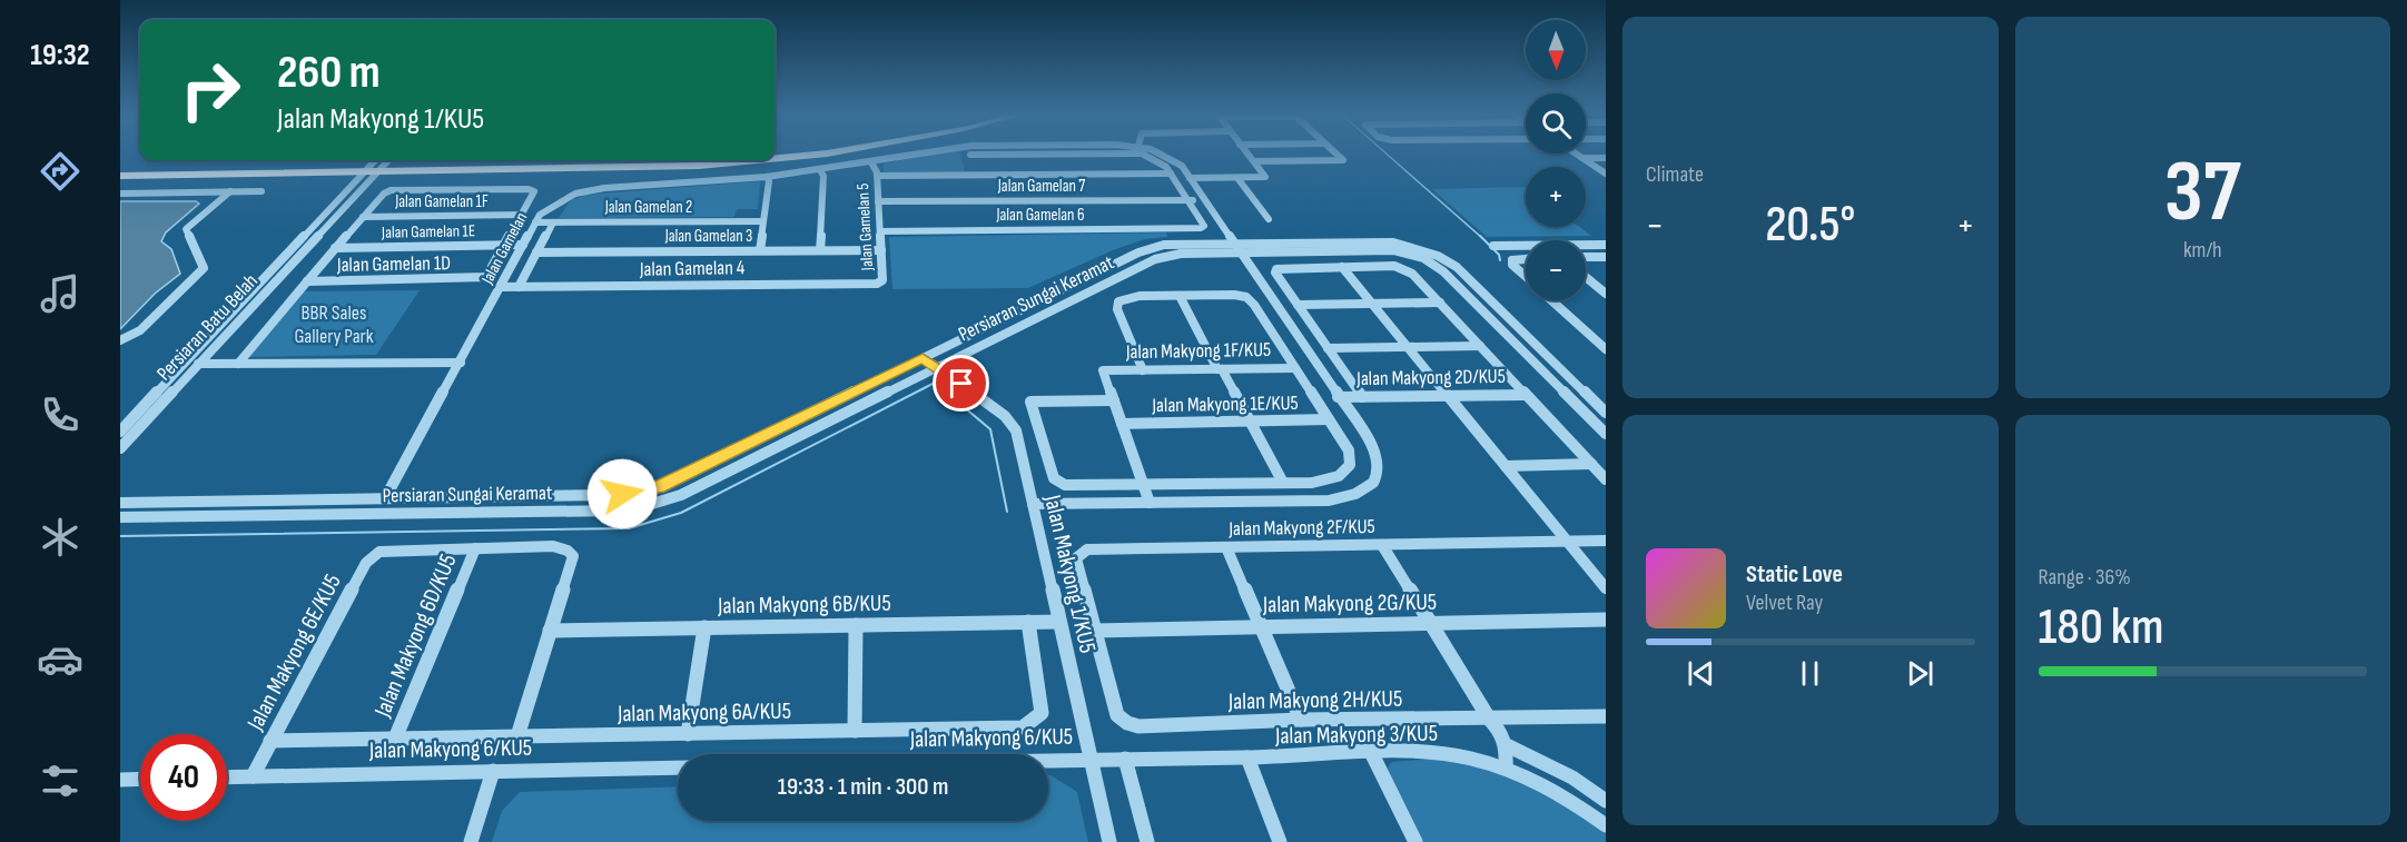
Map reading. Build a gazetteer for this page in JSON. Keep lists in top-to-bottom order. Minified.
{"streets":{"street":["Jalan Gamelan 7","Jalan Gamelan 1F","Jalan Gamelan 2","Jalan Gamelan 6","Jalan Gamelan 5","Jalan Gamelan 1E","Jalan Gamelan 3","Jalan Gamelan","Jalan Gamelan 1D","Jalan Gamelan 4","Persiaran Sungai Keramat","Persiaran Batu Belah","Jalan Makyong 1F/KU5","Jalan Makyong 2D/KU5","Jalan Makyong 1E/KU5","Jalan Makyong 2F/KU5","Jalan Makyong 1/KU5","Jalan Makyong 2G/KU5","Jalan Makyong 6B/KU5","Jalan Makyong 6D/KU5","Jalan Makyong 6E/KU5","Jalan Makyong 2H/KU5","Jalan Makyong 6A/KU5","Jalan Makyong 3/KU5","Jalan Makyong 6/KU5"]},"crossings":[["Jalan Gamelan 7","Jalan Gamelan 6"],["Jalan Gamelan 7","Jalan Gamelan 5"],["Jalan Gamelan 7","Jalan Gamelan"],["Jalan Gamelan 2","Jalan Gamelan"],["Jalan Gamelan 6","Jalan Gamelan 5"],["Jalan Gamelan 5","Jalan Gamelan 3"],["Jalan Gamelan 5","Jalan Gamelan 4"],["Jalan Gamelan 1E","Jalan Gamelan"],["Jalan Gamelan 1E","Jalan Gamelan 1D"],["Jalan Gamelan","Jalan Gamelan 4"],["Jalan Gamelan","Persiaran Sungai Keramat"],["Jalan Gamelan","Jalan Makyong 2D/KU5"],["Persiaran Sungai Keramat","Jalan Makyong 1/KU5"],["Jalan Makyong 2F/KU5","Jalan Makyong 2G/KU5"],["Jalan Makyong 2F/KU5","Jalan Makyong 2H/KU5"],["Jalan Makyong 1/KU5","Jalan Makyong 6B/KU5"],["Jalan Makyong 1/KU5","Jalan Makyong 3/KU5"],["Jalan Makyong 1/KU5","Jalan Makyong 6/KU5"],["Jalan Makyong 2G/KU5","Jalan Makyong 2H/KU5"],["Jalan Makyong 6B/KU5","Jalan Makyong 6A/KU5"],["Jalan Makyong 6D/KU5","Jalan Makyong 6E/KU5"],["Jalan Makyong 6D/KU5","Jalan Makyong 6A/KU5"],["Jalan Makyong 6E/KU5","Jalan Makyong 6A/KU5"],["Jalan Makyong 6E/KU5","Jalan Makyong 6/KU5"],["Jalan Makyong 3/KU5","Jalan Makyong 6/KU5"]],"parks":["BBR Sales Gallery Park"],"north":"bottom","page":{"tabs":"19:32","tile":["Climate",["37","km/h"],["Range · 36%","180 km"]],"map_buttons":["+","−"],"turn":["260 m","Jalan Makyong 1/KU5"],"heat":["−","20.5°","+"],"song":["Static Love","Velvet Ray"],"limit":"40","trip":"19:33 · 1 min · 300 m"}}
